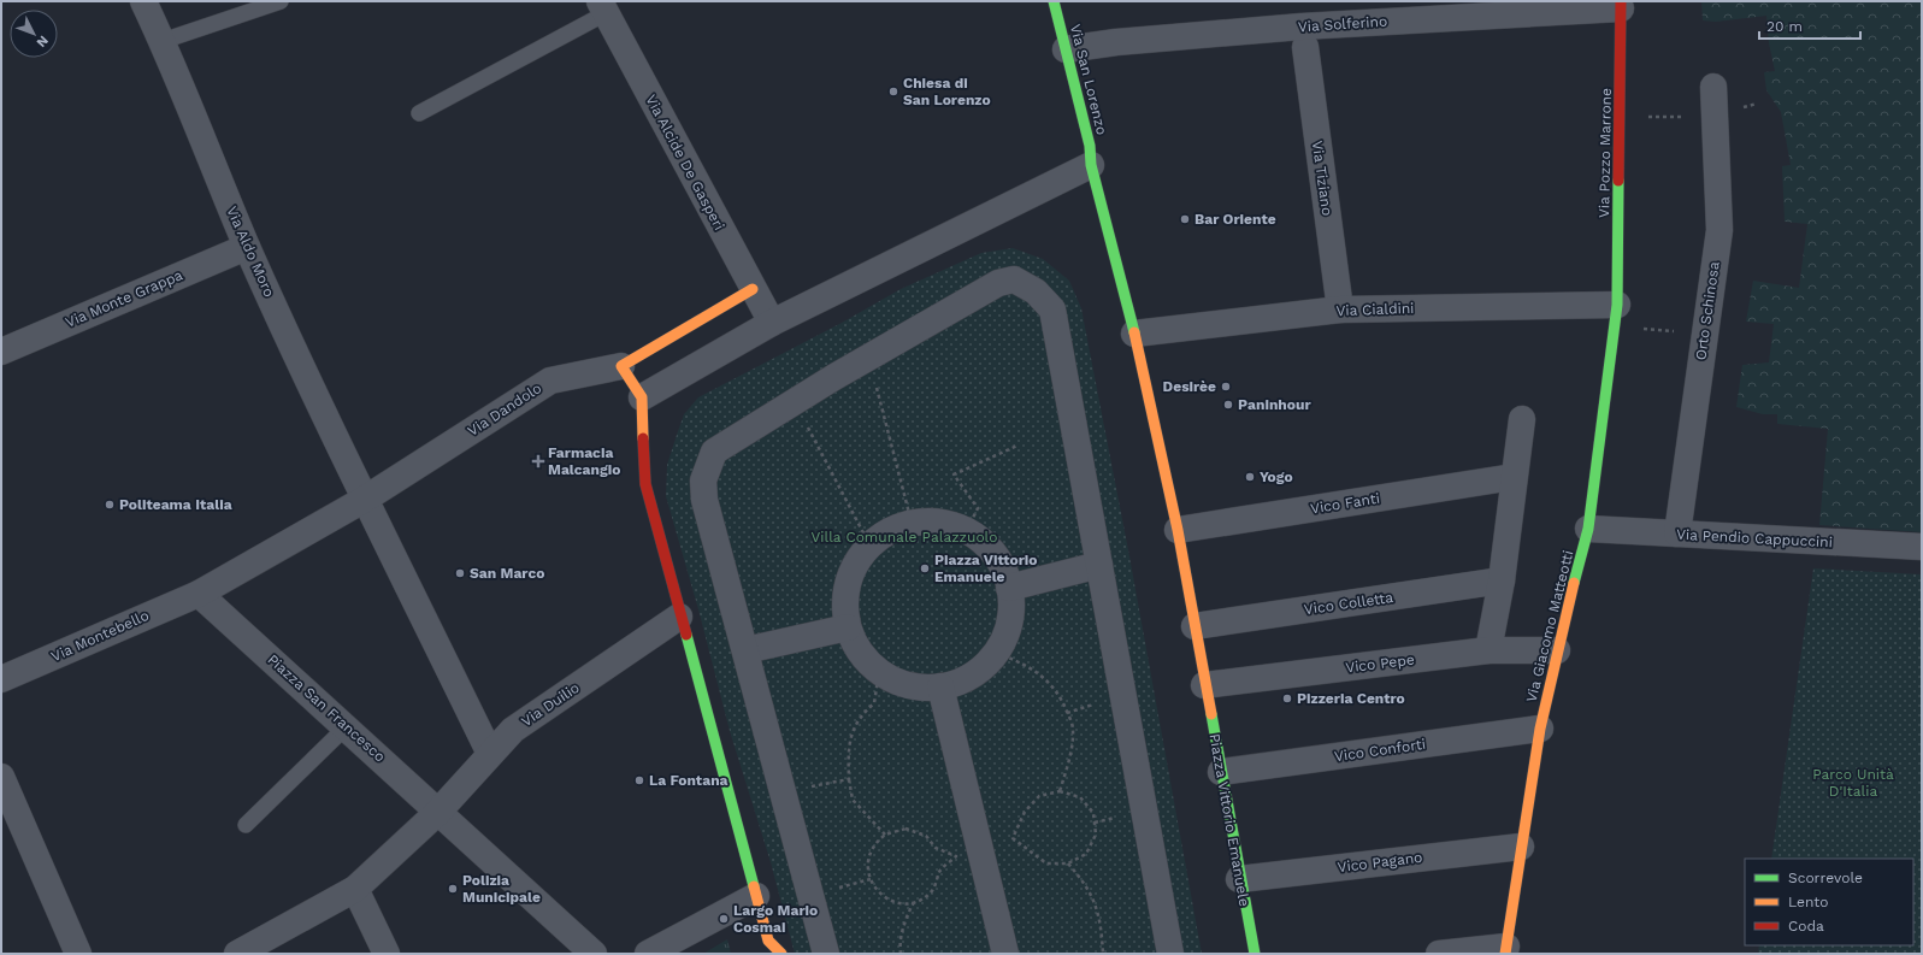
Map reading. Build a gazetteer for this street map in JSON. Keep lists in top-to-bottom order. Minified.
{"streets":{"street":["Via Solferino","Via San Lorenzo","Via Pozzo Marrone","Via Alcide De Gasperi","Via Tiziano","Via Aldo Moro","Via Monte Grappa","Via Cialdini","Orto Schinosa","Via Dandolo","Vico Fanti","Via Pendio Cappuccini","Vico Colletta","Via Giacomo Matteotti","Via Montebello","Vico Pepe","Via Duilio","Piazza San Francesco","Vico Conforti","Piazza Vittorio Emanuele","Vico Pagano"]},"crossings":[["Via Solferino","Via San Lorenzo"],["Via Solferino","Via Pozzo Marrone"],["Via San Lorenzo","Piazza Vittorio Emanuele"],["Via Pozzo Marrone","Via Cialdini"],["Via Pozzo Marrone","Via Giacomo Matteotti"],["Via Tiziano","Via Cialdini"],["Via Aldo Moro","Via Monte Grappa"],["Via Aldo Moro","Via Dandolo"],["Via Cialdini","Via Giacomo Matteotti"],["Via Cialdini","Piazza Vittorio Emanuele"],["Orto Schinosa","Via Pendio Cappuccini"],["Vico Fanti","Piazza Vittorio Emanuele"],["Via Pendio Cappuccini","Via Giacomo Matteotti"],["Vico Colletta","Piazza Vittorio Emanuele"],["Via Giacomo Matteotti","Vico Pepe"],["Via Giacomo Matteotti","Vico Conforti"],["Via Giacomo Matteotti","Vico Pagano"],["Via Montebello","Piazza San Francesco"],["Vico Pepe","Piazza Vittorio Emanuele"],["Via Duilio","Piazza San Francesco"],["Vico Conforti","Piazza Vittorio Emanuele"],["Piazza Vittorio Emanuele","Vico Pagano"]],"parks":["Villa Comunale Palazzuolo","Parco Unità D'Italia"],"places":{"other":["Chiesa di San Lorenzo","Bar Oriente","Desirèe","Paninhour","Yogo","Politeama Italia","Piazza Vittorio Emanuele","San Marco","Pizzeria Centro","La Fontana","Polizia Municipale","Largo Mario Cosmai"],"health":["Farmacia Malcangio"]},"legend":["Scorrevole","Lento","Coda"],"scale_bar":"20 m","north":"bottom right"}
